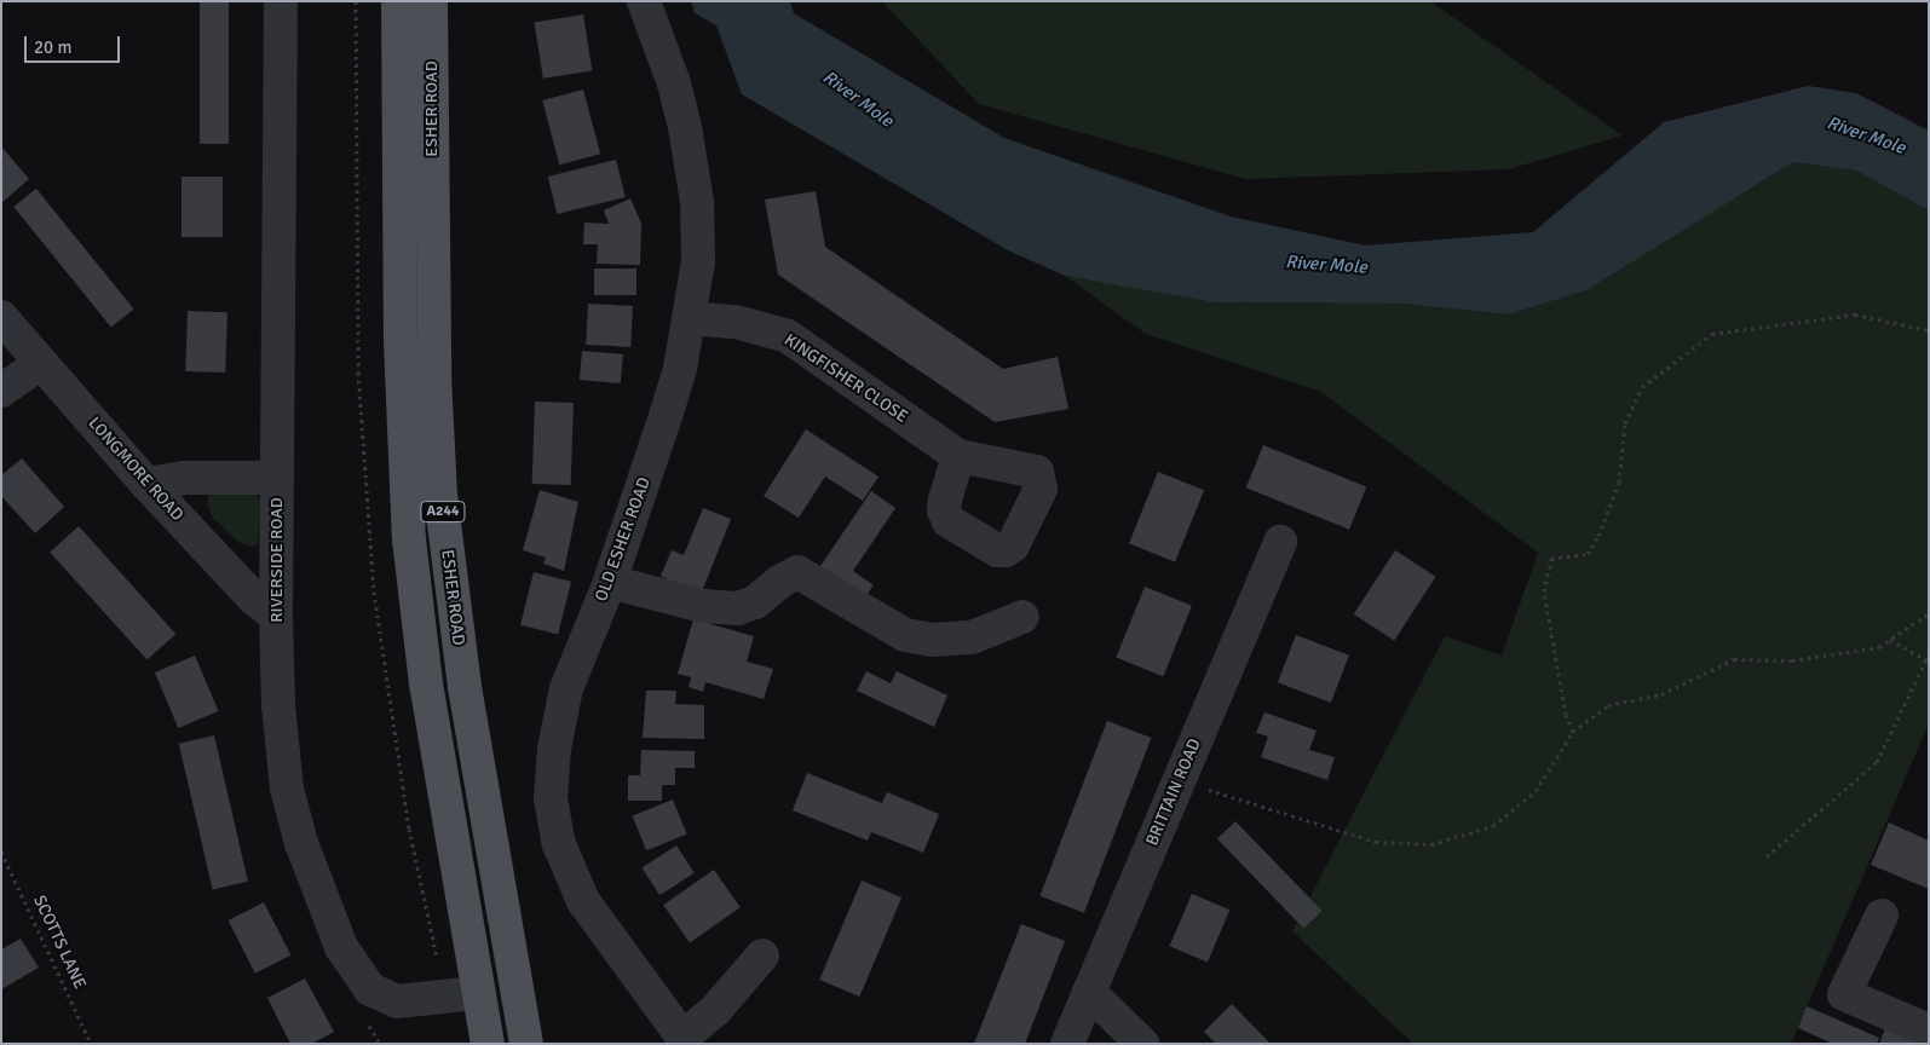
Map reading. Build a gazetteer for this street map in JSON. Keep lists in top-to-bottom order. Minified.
{"streets":{"main road":["ESHER ROAD","A244"],"street":["KINGFISHER CLOSE","LONGMORE ROAD","OLD ESHER ROAD","RIVERSIDE ROAD","BRITTAIN ROAD"],"path":["SCOTTS LANE"]},"crossings":[["ESHER ROAD","RIVERSIDE ROAD"],["KINGFISHER CLOSE","OLD ESHER ROAD"],["LONGMORE ROAD","RIVERSIDE ROAD"]],"water":["River Mole"],"scale_bar":"20 m"}
